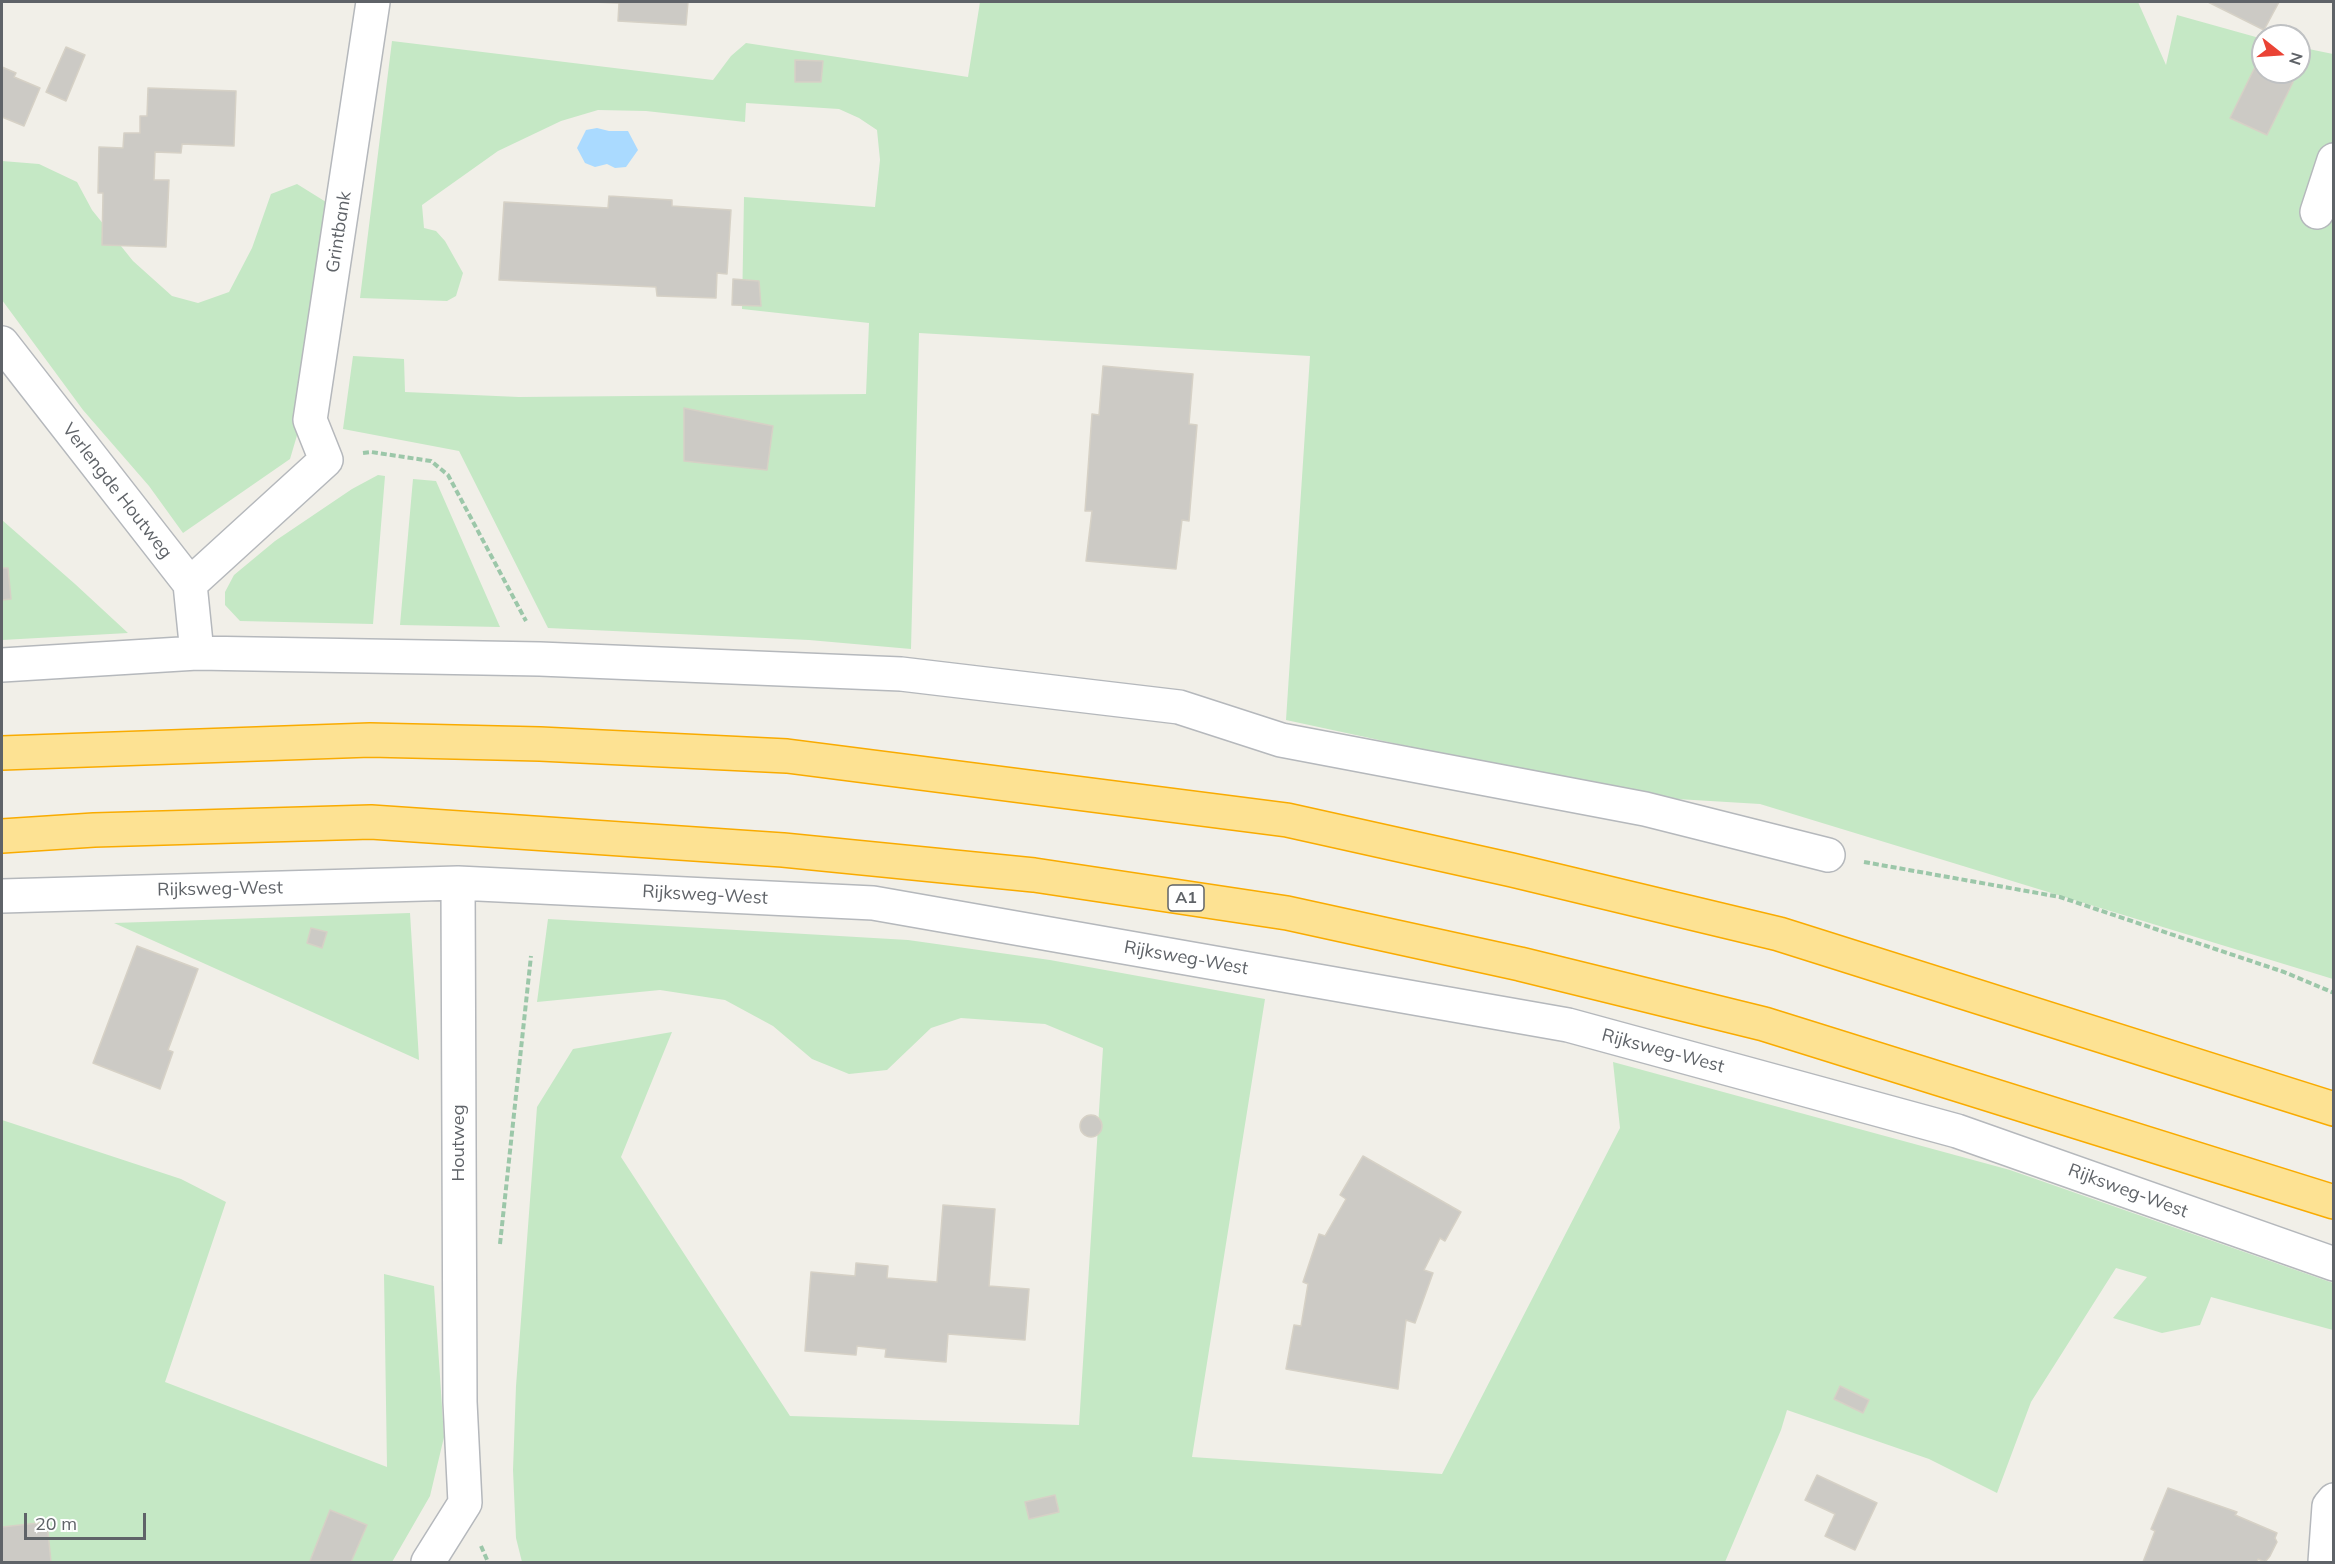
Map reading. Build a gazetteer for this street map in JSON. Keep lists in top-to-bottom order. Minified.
{"streets":{"highway":["A1"],"street":["Grintbank","Verlengde Houtweg","Rijksweg-West","Houtweg"]},"crossings":[["Rijksweg-West","Houtweg"]],"scale_bar":"20 m","north":"right"}
